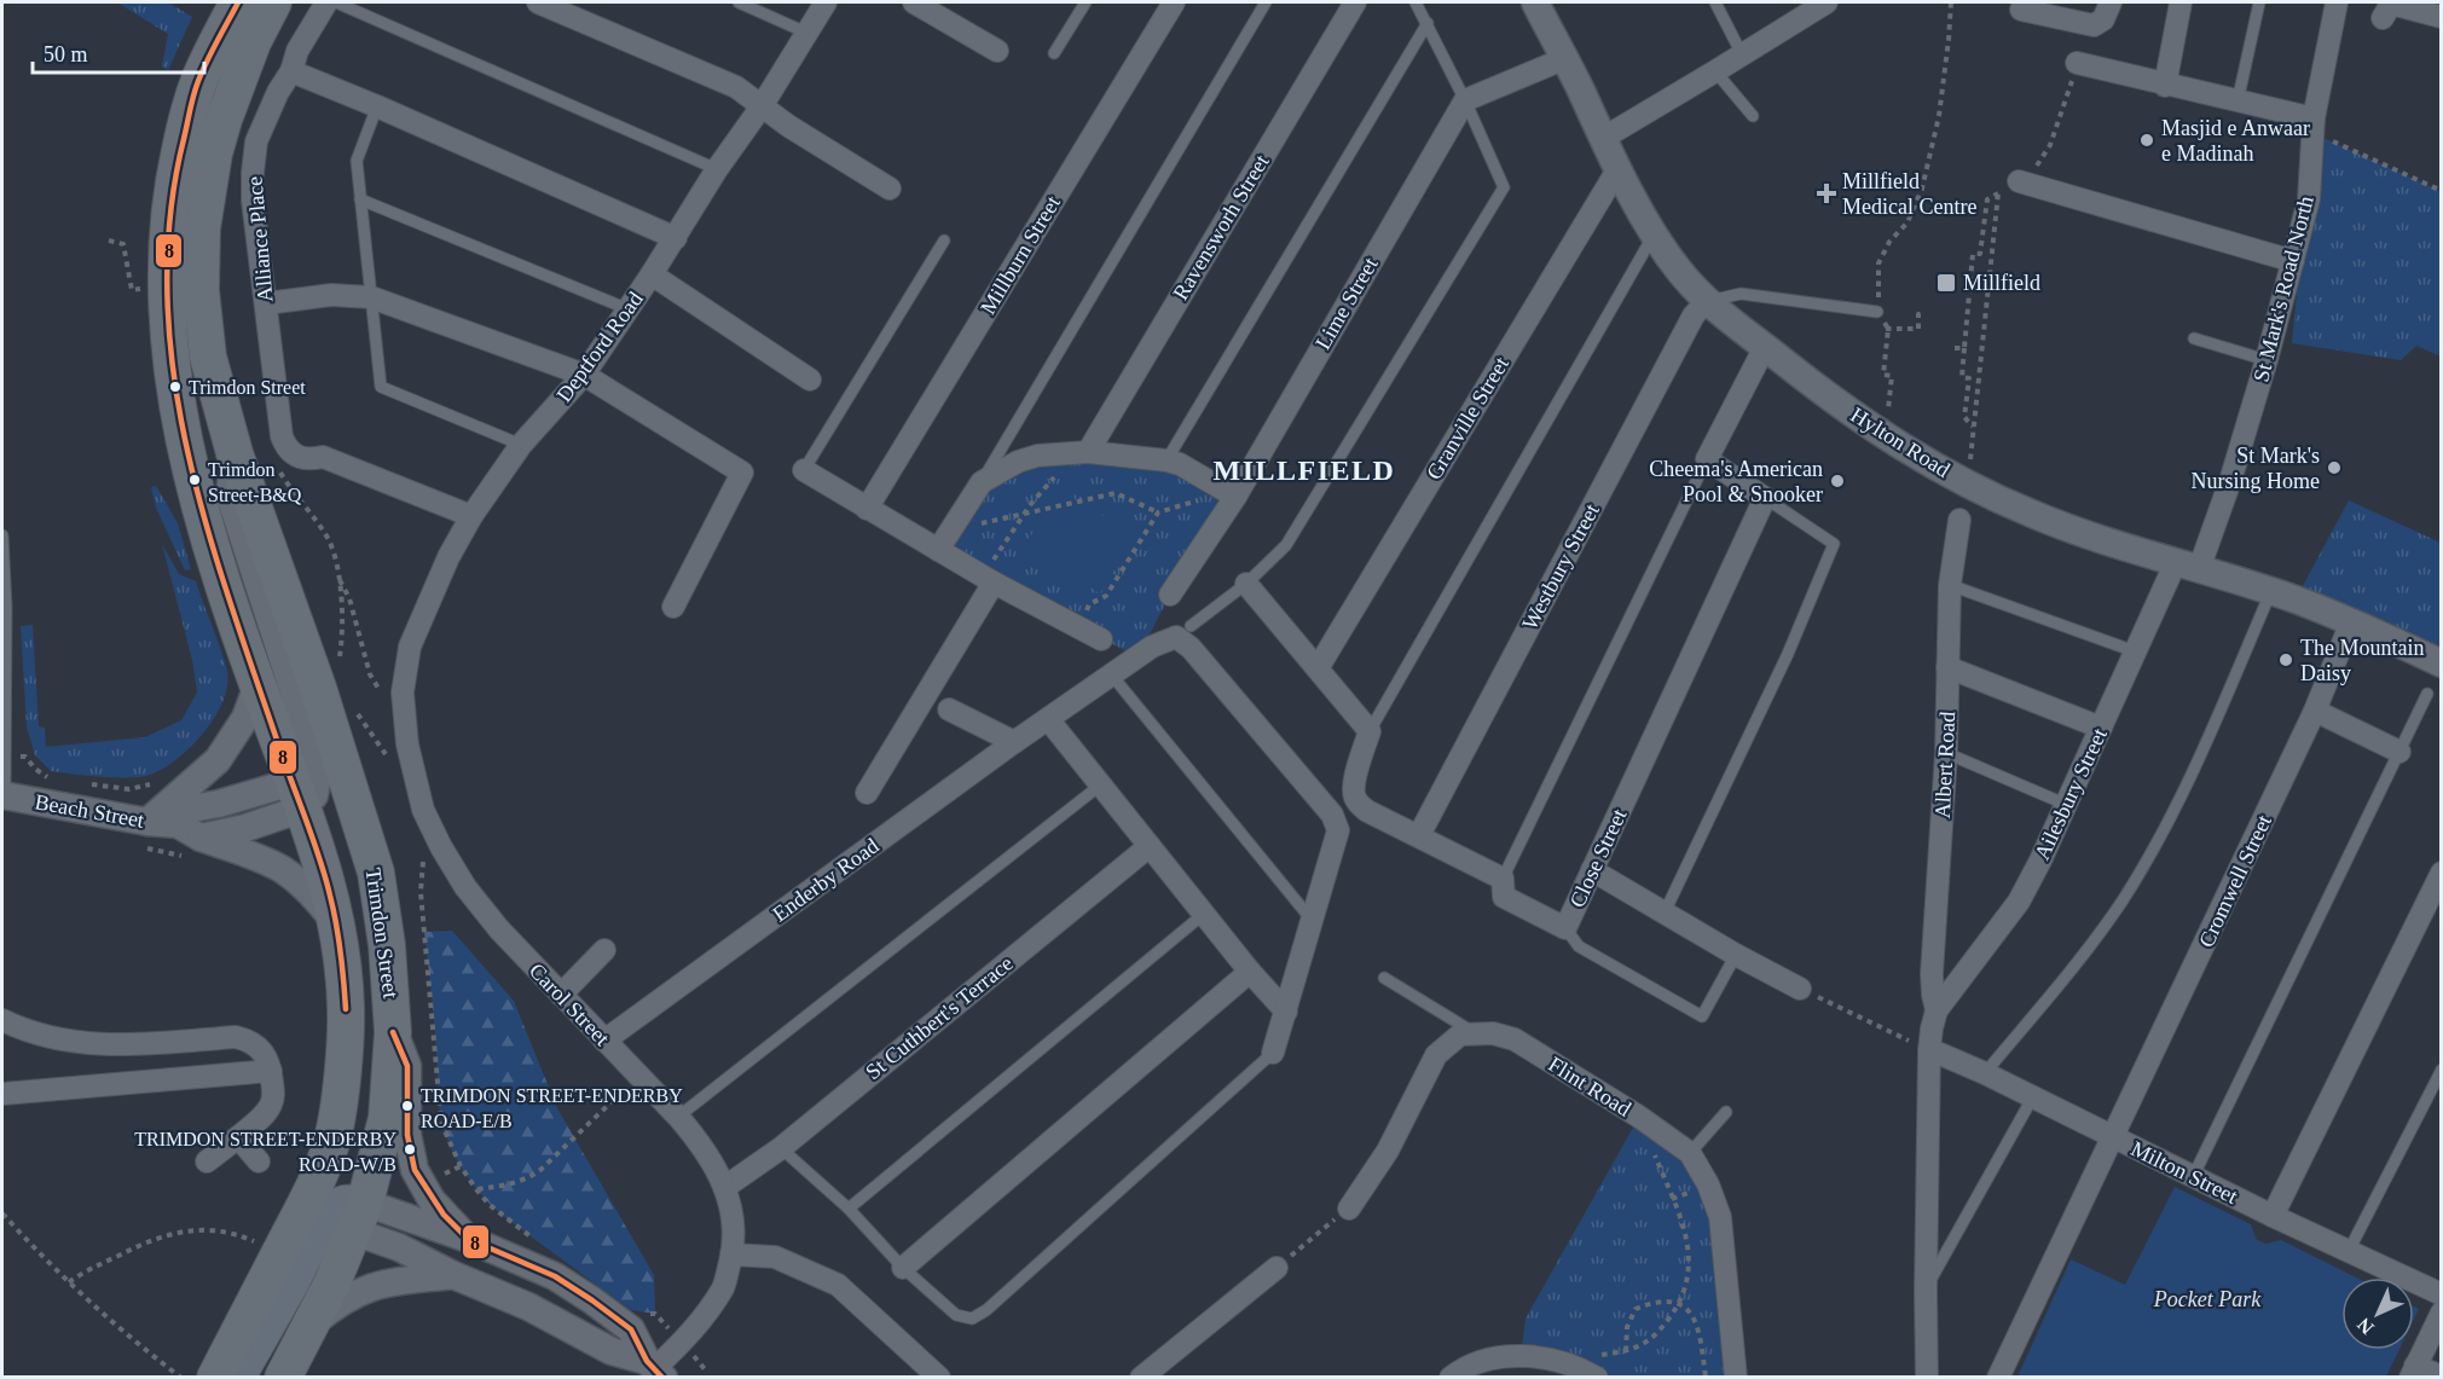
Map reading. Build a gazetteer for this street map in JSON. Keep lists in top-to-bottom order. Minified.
{"streets":{"highway":["Trimdon Street"],"street":["Ravensworh Street","Alliance Place","Millburn Street","St Mark's Road North","Lime Street","Deptford Road","Granville Street","Hylton Road","Westbury Street","Albert Road","Ailesbury Street","Beach Street","Close Street","Enderby Road","Cromwell Street","Carol Street","St Cuthbert's Terrace","Flint Road","Milton Street"]},"crossings":[["St Mark's Road North","Hylton Road"],["St Mark's Road North","Ailesbury Street"],["Deptford Road","Carol Street"],["Granville Street","Hylton Road"],["Hylton Road","Westbury Street"],["Hylton Road","Ailesbury Street"],["Hylton Road","Cromwell Street"],["Westbury Street","Close Street"],["Albert Road","Ailesbury Street"],["Beach Street","Trimdon Street"],["Enderby Road","Carol Street"],["Cromwell Street","Milton Street"],["Carol Street","St Cuthbert's Terrace"]],"districts":["MILLFIELD"],"parks":["Pocket Park"],"places":{"other":["Masjid e Anwaar e Madinah","Trimdon Street","St Mark's Nursing Home","Trimdon Street-B&Q","Cheema's American Pool & Snooker","The Mountain Daisy","TRIMDON STREET-ENDERBY ROAD-E/B","TRIMDON STREET-ENDERBY ROAD-W/B"],"health":["Millfield Medical Centre"],"transit":["Millfield"]},"lines":["transit line 8"],"scale_bar":"50 m","north":"bottom left"}
